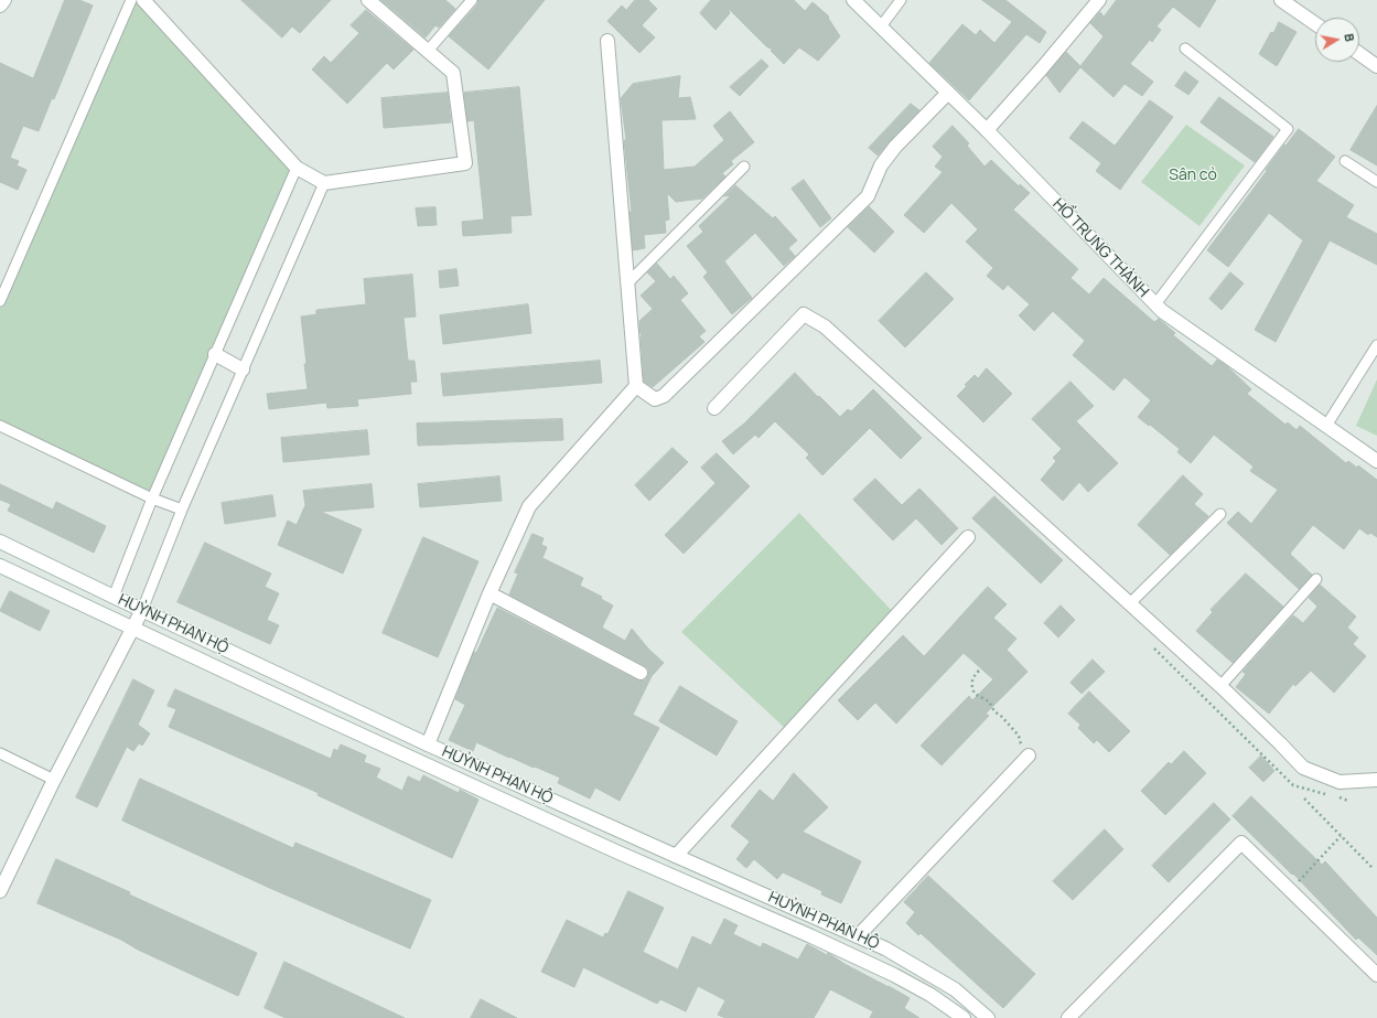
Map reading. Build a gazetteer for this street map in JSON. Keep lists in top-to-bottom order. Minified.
{"streets":{"street":["HỒ TRUNG THÀNH","HUỲNH PHAN HỘ"]},"parks":["Sân cỏ"],"north":"right"}
